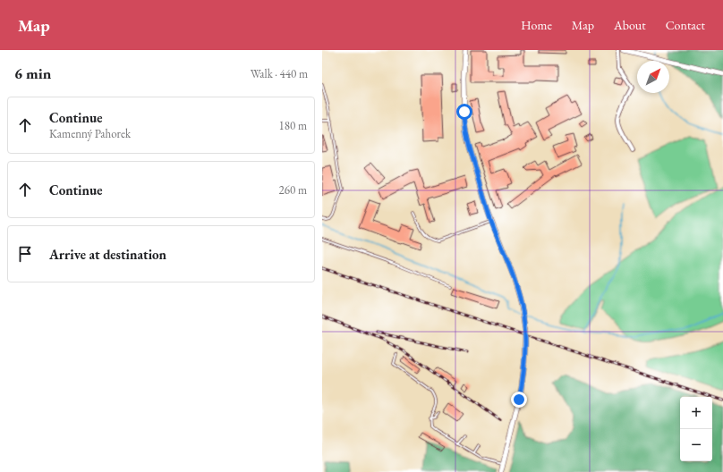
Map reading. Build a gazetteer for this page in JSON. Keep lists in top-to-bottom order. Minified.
{"north":"top right","page":{"header":"Map","nav":["Home","Map","About","Contact"],"heading":["6 min","Walk · 440 m"],"list":[["Continue","Kamenný Pahorek","180 m"],["Continue","260 m"],"Arrive at destination"],"map_buttons":["+","−"]}}
